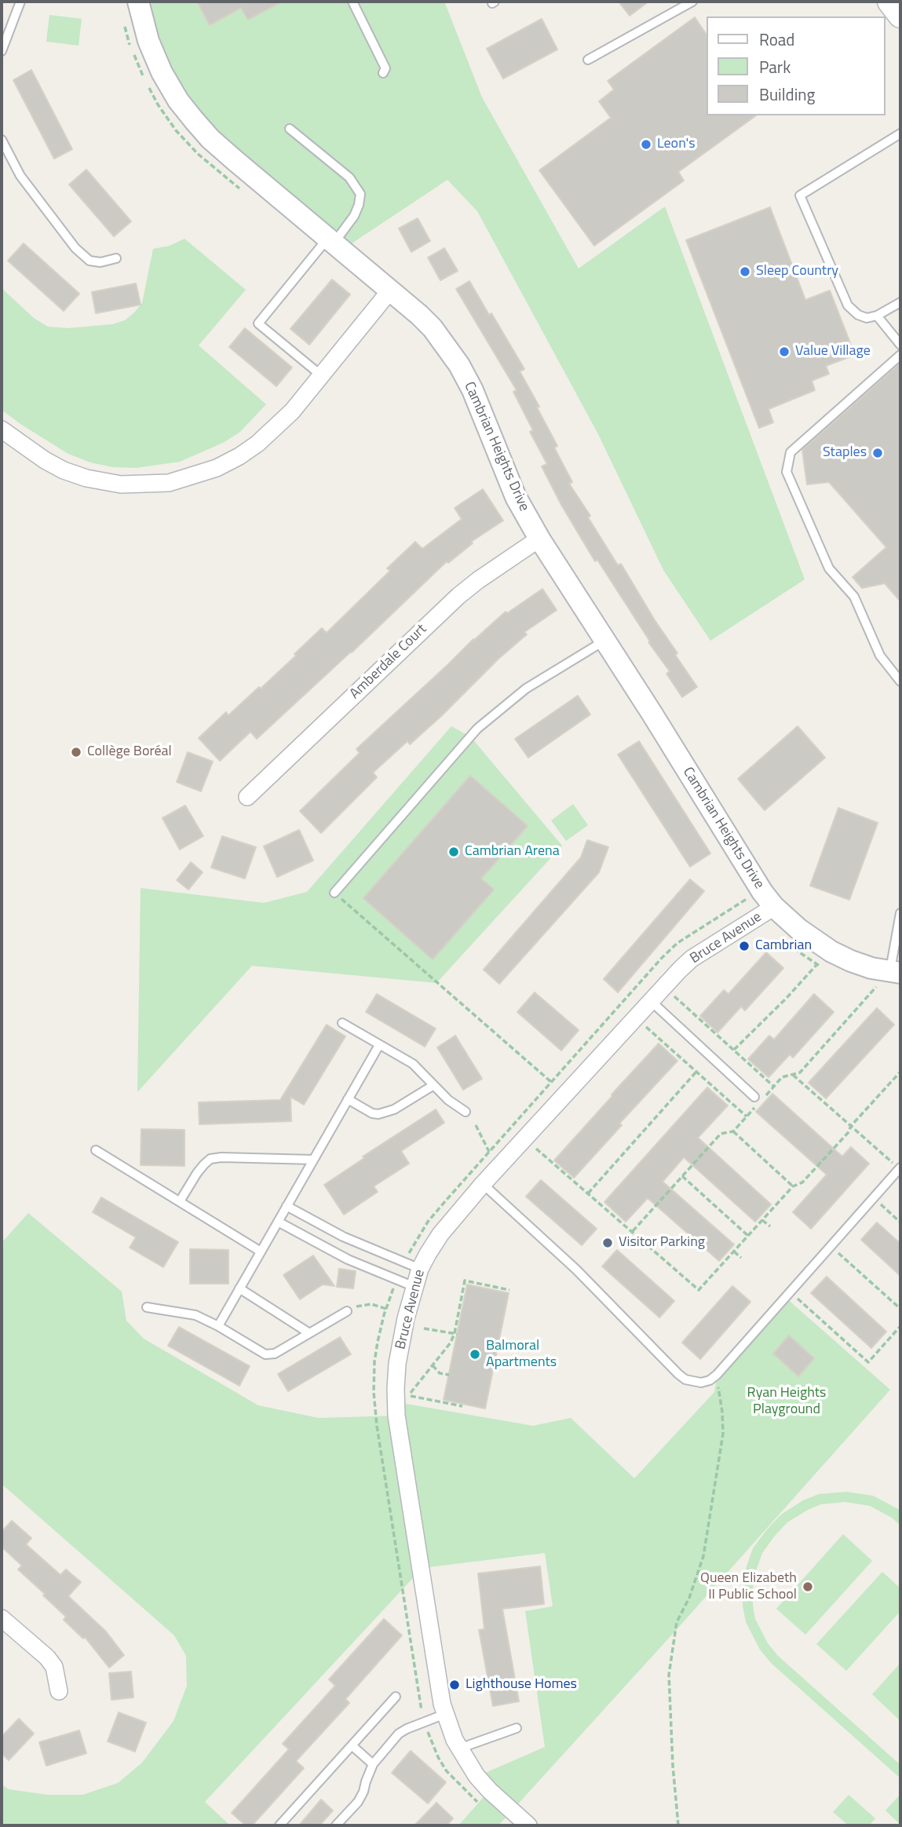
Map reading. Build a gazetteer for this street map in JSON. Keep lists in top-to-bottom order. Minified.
{"streets":{"street":["Cambrian Heights Drive","Amberdale Court","Bruce Avenue"]},"crossings":[["Cambrian Heights Drive","Amberdale Court"],["Cambrian Heights Drive","Bruce Avenue"]],"parks":["Ryan Heights Playground"],"places":["Leon's","Sleep Country","Value Village","Staples","Collège Boréal","Cambrian Arena","Cambrian","Visitor Parking","Balmoral Apartments","Queen Elizabeth II Public School","Lighthouse Homes"],"legend":["Road","Park","Building"]}
